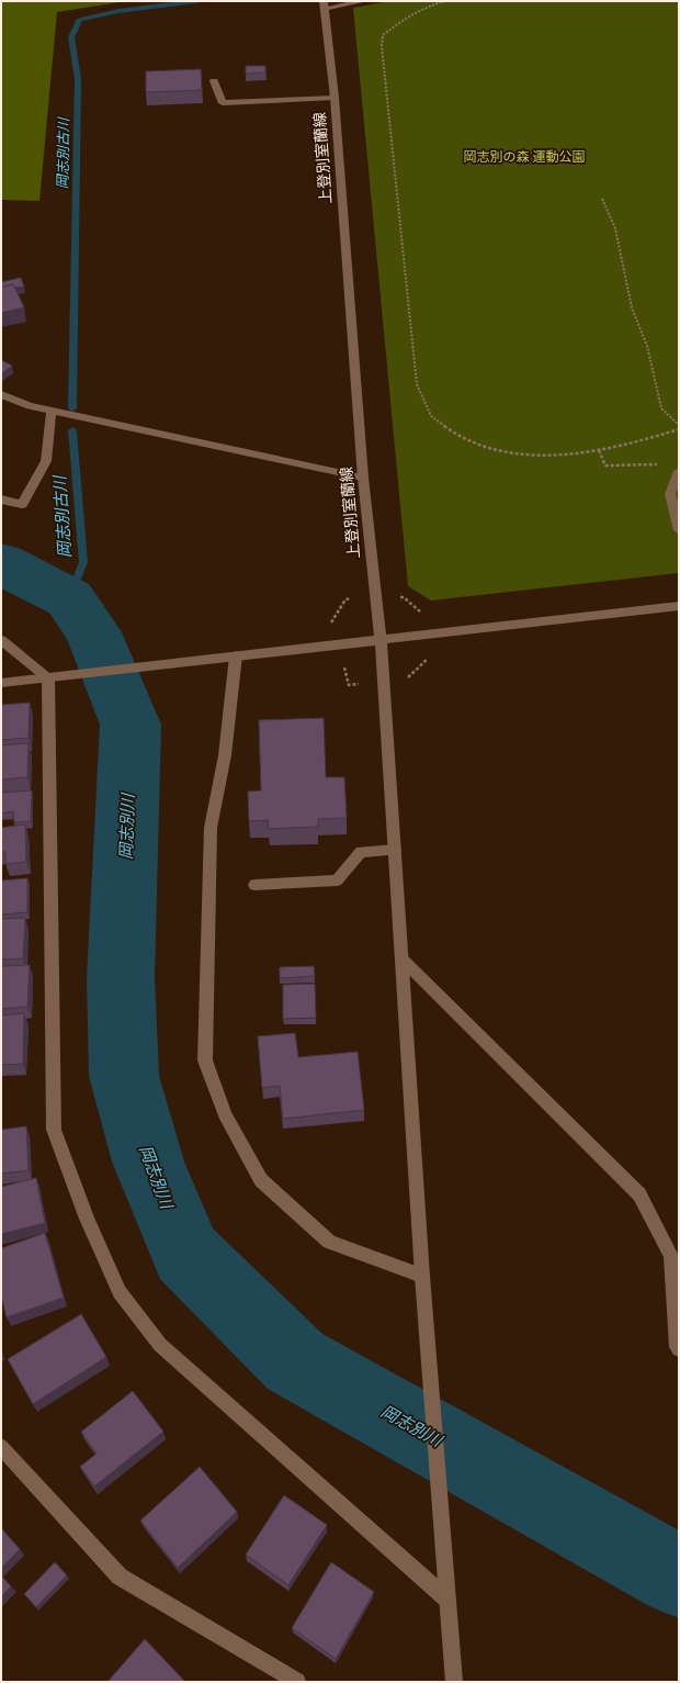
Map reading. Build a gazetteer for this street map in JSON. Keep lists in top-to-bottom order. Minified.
{"streets":{"street":["上登別室蘭線"]},"water":["岡志別古川","岡志別川"],"parks":["岡志別の森 運動公園"]}
